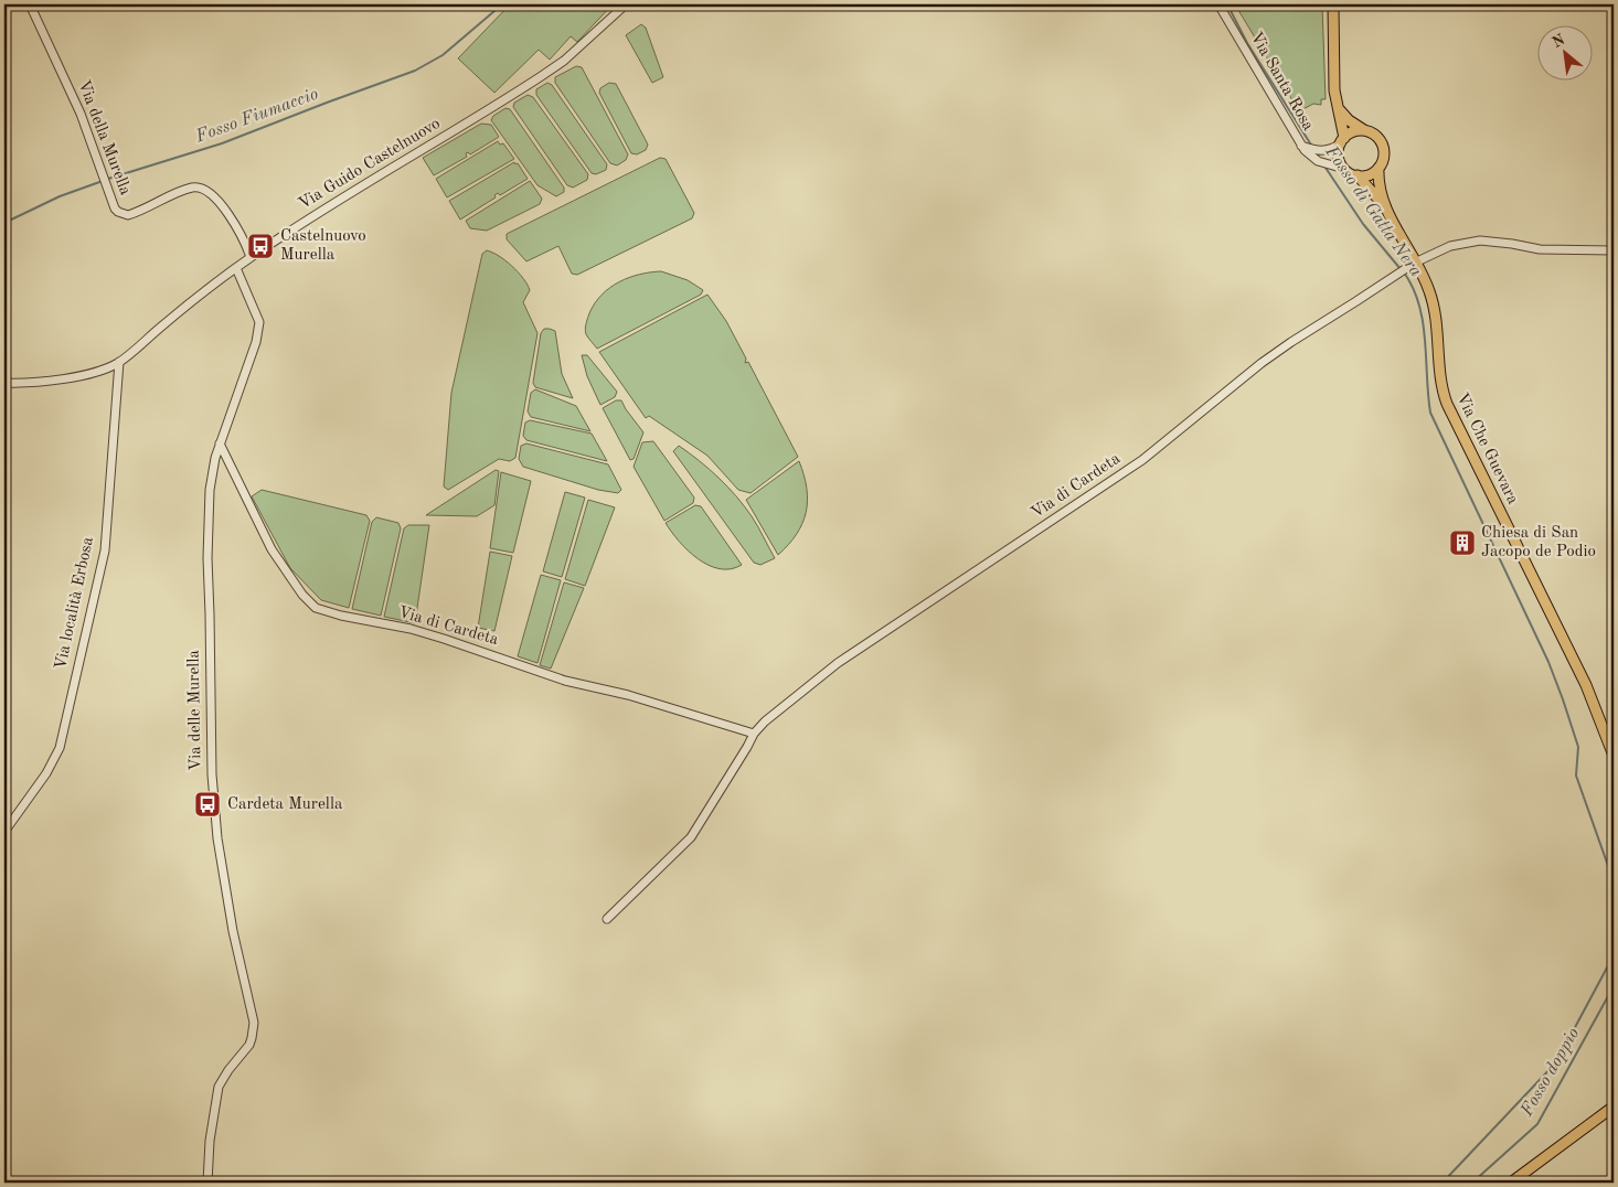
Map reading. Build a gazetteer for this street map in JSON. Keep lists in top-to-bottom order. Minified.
{"streets":{"main road":["Via Che Guevara"],"street":["Via Santa Rosa","Via della Murella","Via Guido Castelnuovo","Via di Cardeta","Via località Erbosa","Via delle Murella"]},"crossings":[["Via Santa Rosa","Via Che Guevara"],["Via della Murella","Via Guido Castelnuovo"],["Via Guido Castelnuovo","Via località Erbosa"],["Via Guido Castelnuovo","Via delle Murella"],["Via Che Guevara","Via di Cardeta"],["Via di Cardeta","Via delle Murella"]],"water":["Fosso Fiumaccio","Fosso di Gatta Nera","Fosso doppio"],"places":{"bus stop":["Castelnuovo Murella","Cardeta Murella"],"building":["Chiesa di San Jacopo de Podio"]},"north":"top left"}
